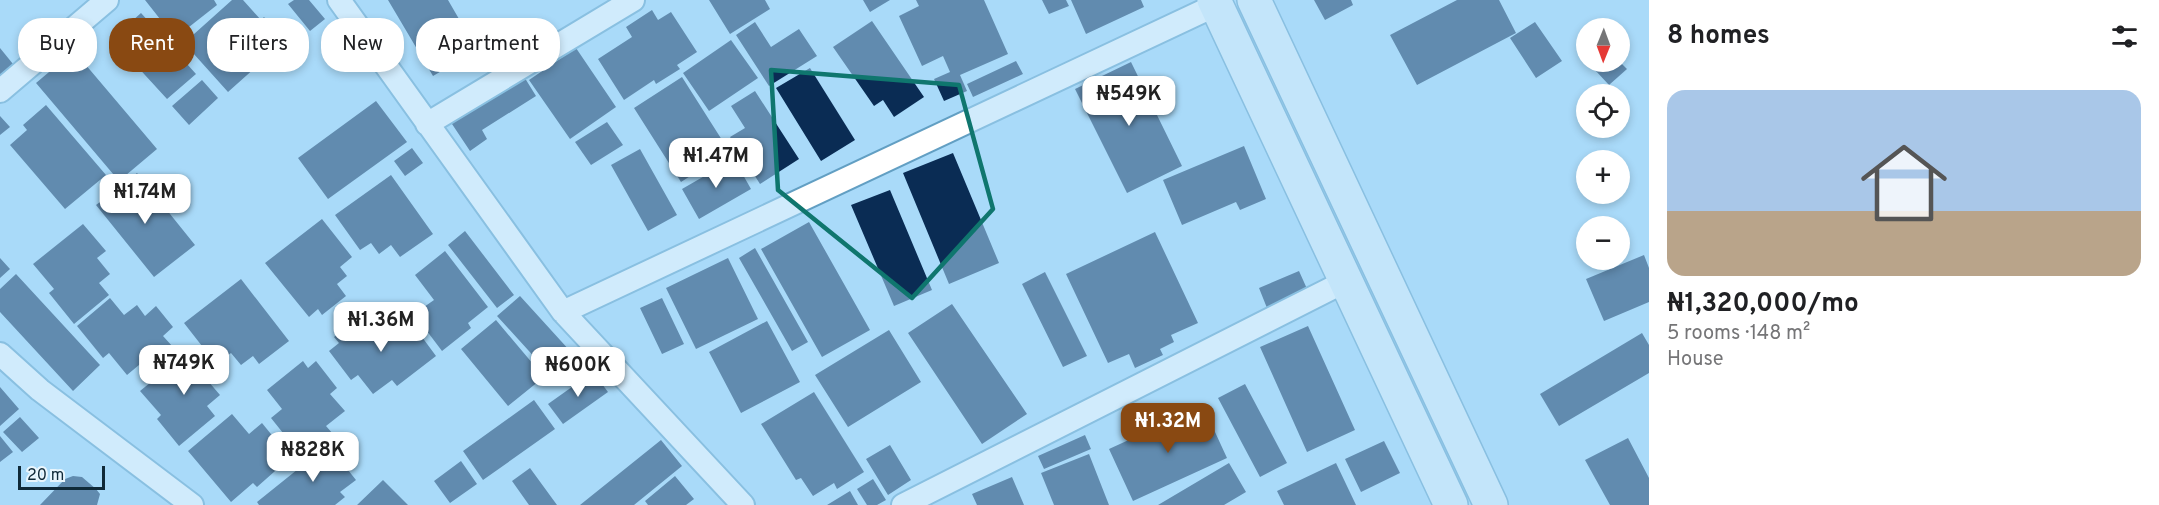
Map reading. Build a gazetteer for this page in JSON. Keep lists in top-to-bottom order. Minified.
{"scale_bar":"20 m","north":"bottom","page":{"heading":"8 homes","map_buttons":["+","−"],"chip":["Buy","Rent","Filters","New","Apartment"],"list":[{"name":"₦1,320,000/mo","note":"5 rooms · 148 m² · House"}],"price":["₦549K","₦1.47M","₦1.74M","₦1.36M","₦749K","₦600K","₦1.32M","₦828K"],"scale":"20 m"}}
